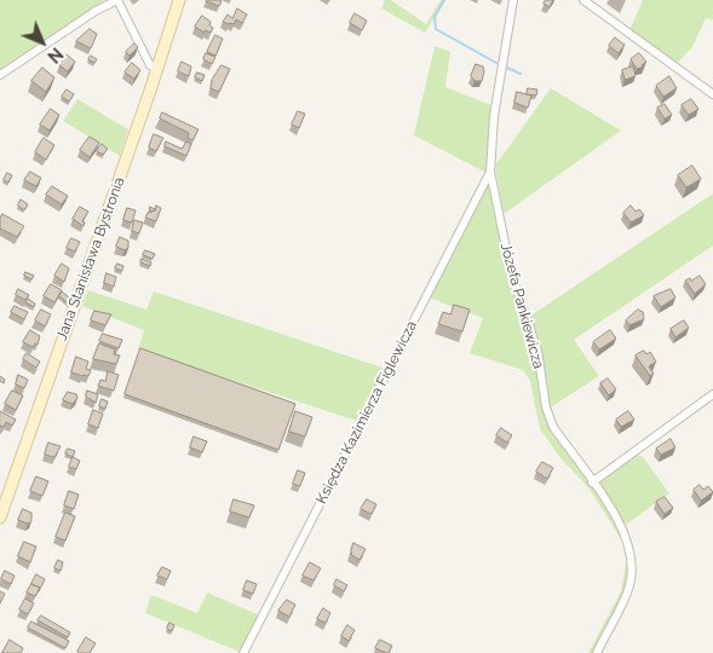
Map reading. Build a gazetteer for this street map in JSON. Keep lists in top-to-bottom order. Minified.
{"streets":{"street":["Jana Stanisława Bystronia","Józefa Pankiewicza","Księdza Kazimierza Figlewicza"]},"crossings":[["Józefa Pankiewicza","Księdza Kazimierza Figlewicza"]],"north":"bottom right"}
